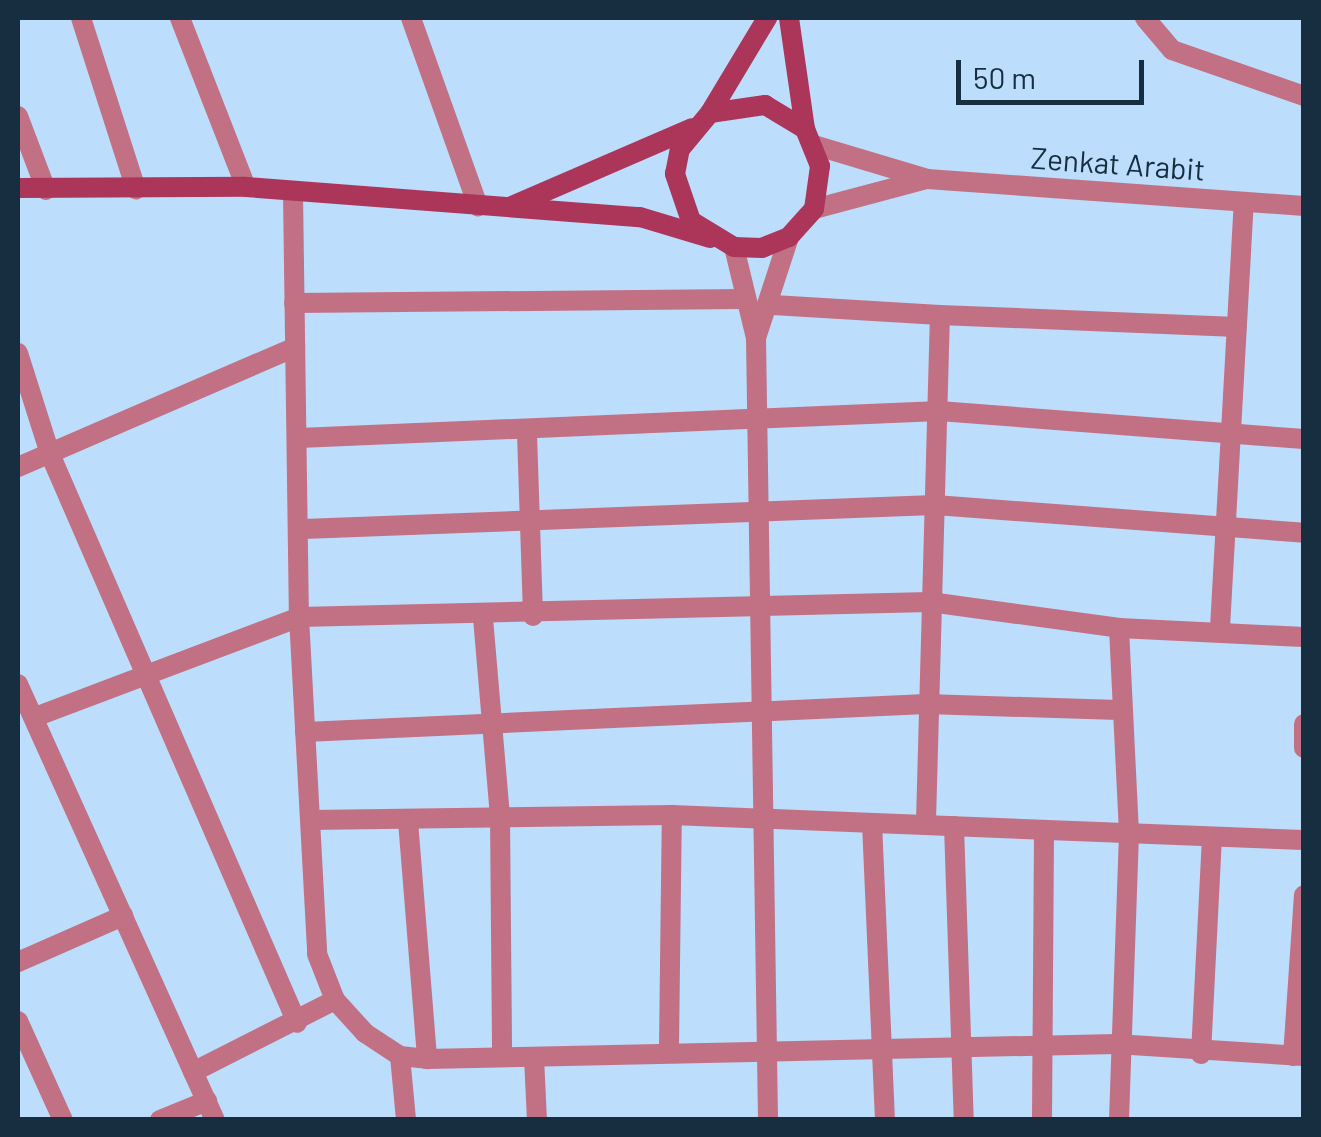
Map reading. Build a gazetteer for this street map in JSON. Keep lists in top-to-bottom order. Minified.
{"streets":{"street":["Zenkat Arabit"]},"scale_bar":"50 m"}
